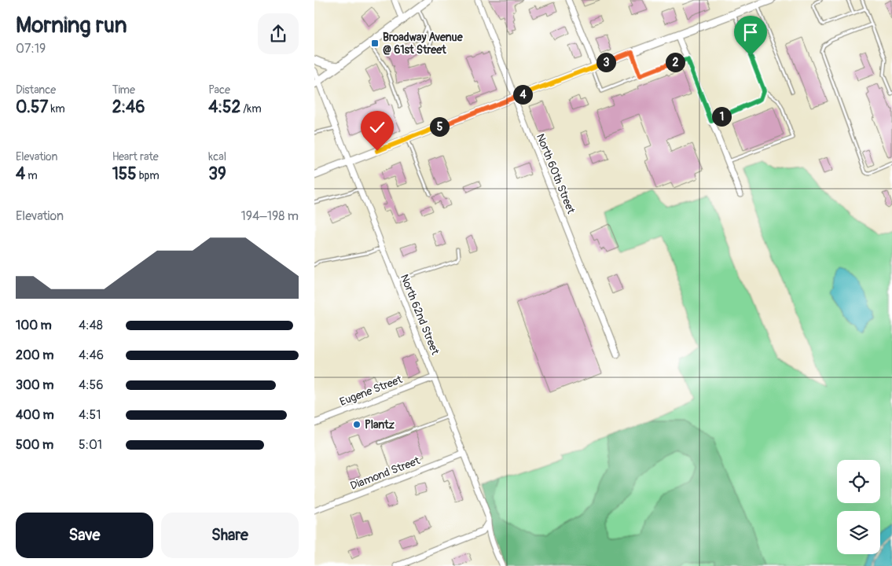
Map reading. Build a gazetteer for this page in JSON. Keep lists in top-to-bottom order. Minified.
{"streets":{"street":["North 60th Street","North 62nd Street","Eugene Street","Diamond Street"]},"crossings":[["North 62nd Street","Eugene Street"],["North 62nd Street","Diamond Street"]],"places":{"transit":["Broadway Avenue @ 61st Street"],"other":["Plantz"]},"page":{"heading":["Morning run","07:19"],"pins":["2","3","4","1","5"],"stats":[["Distance","0.57 km"],["Time","2:46"],["Pace","4:52 /km"],["Elevation","4 m"],["Heart rate","155 bpm"],["kcal","39"]],"chart":["Elevation","194–198 m"],"list":[{"name":"100 m","note":"4:48"},{"name":"200 m","note":"4:46"},{"name":"300 m","note":"4:56"},{"name":"400 m","note":"4:51"},{"name":"500 m","note":"5:01"}],"buttons":["Save","Share"]}}
